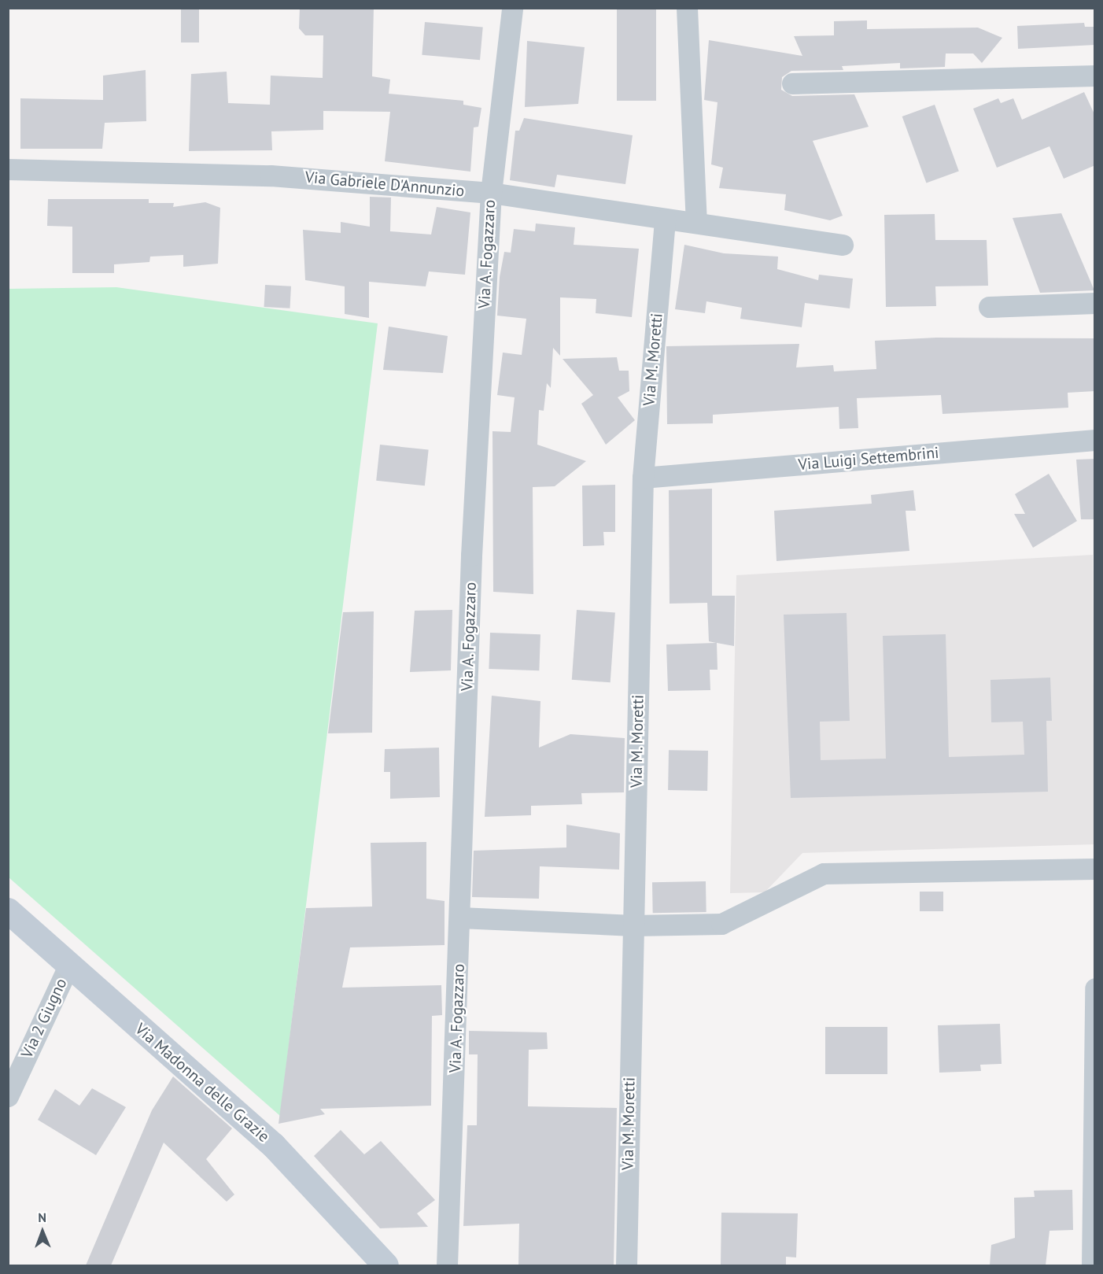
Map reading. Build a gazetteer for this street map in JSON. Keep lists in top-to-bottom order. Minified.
{"streets":{"street":["Via Gabriele D'Annunzio","Via A. Fogazzaro","Via M. Moretti","Via Luigi Settembrini","Via 2 Giugno","Via Madonna delle Grazie"]},"crossings":[["Via Gabriele D'Annunzio","Via A. Fogazzaro"],["Via Gabriele D'Annunzio","Via M. Moretti"],["Via M. Moretti","Via Luigi Settembrini"],["Via 2 Giugno","Via Madonna delle Grazie"]],"north":"top"}
